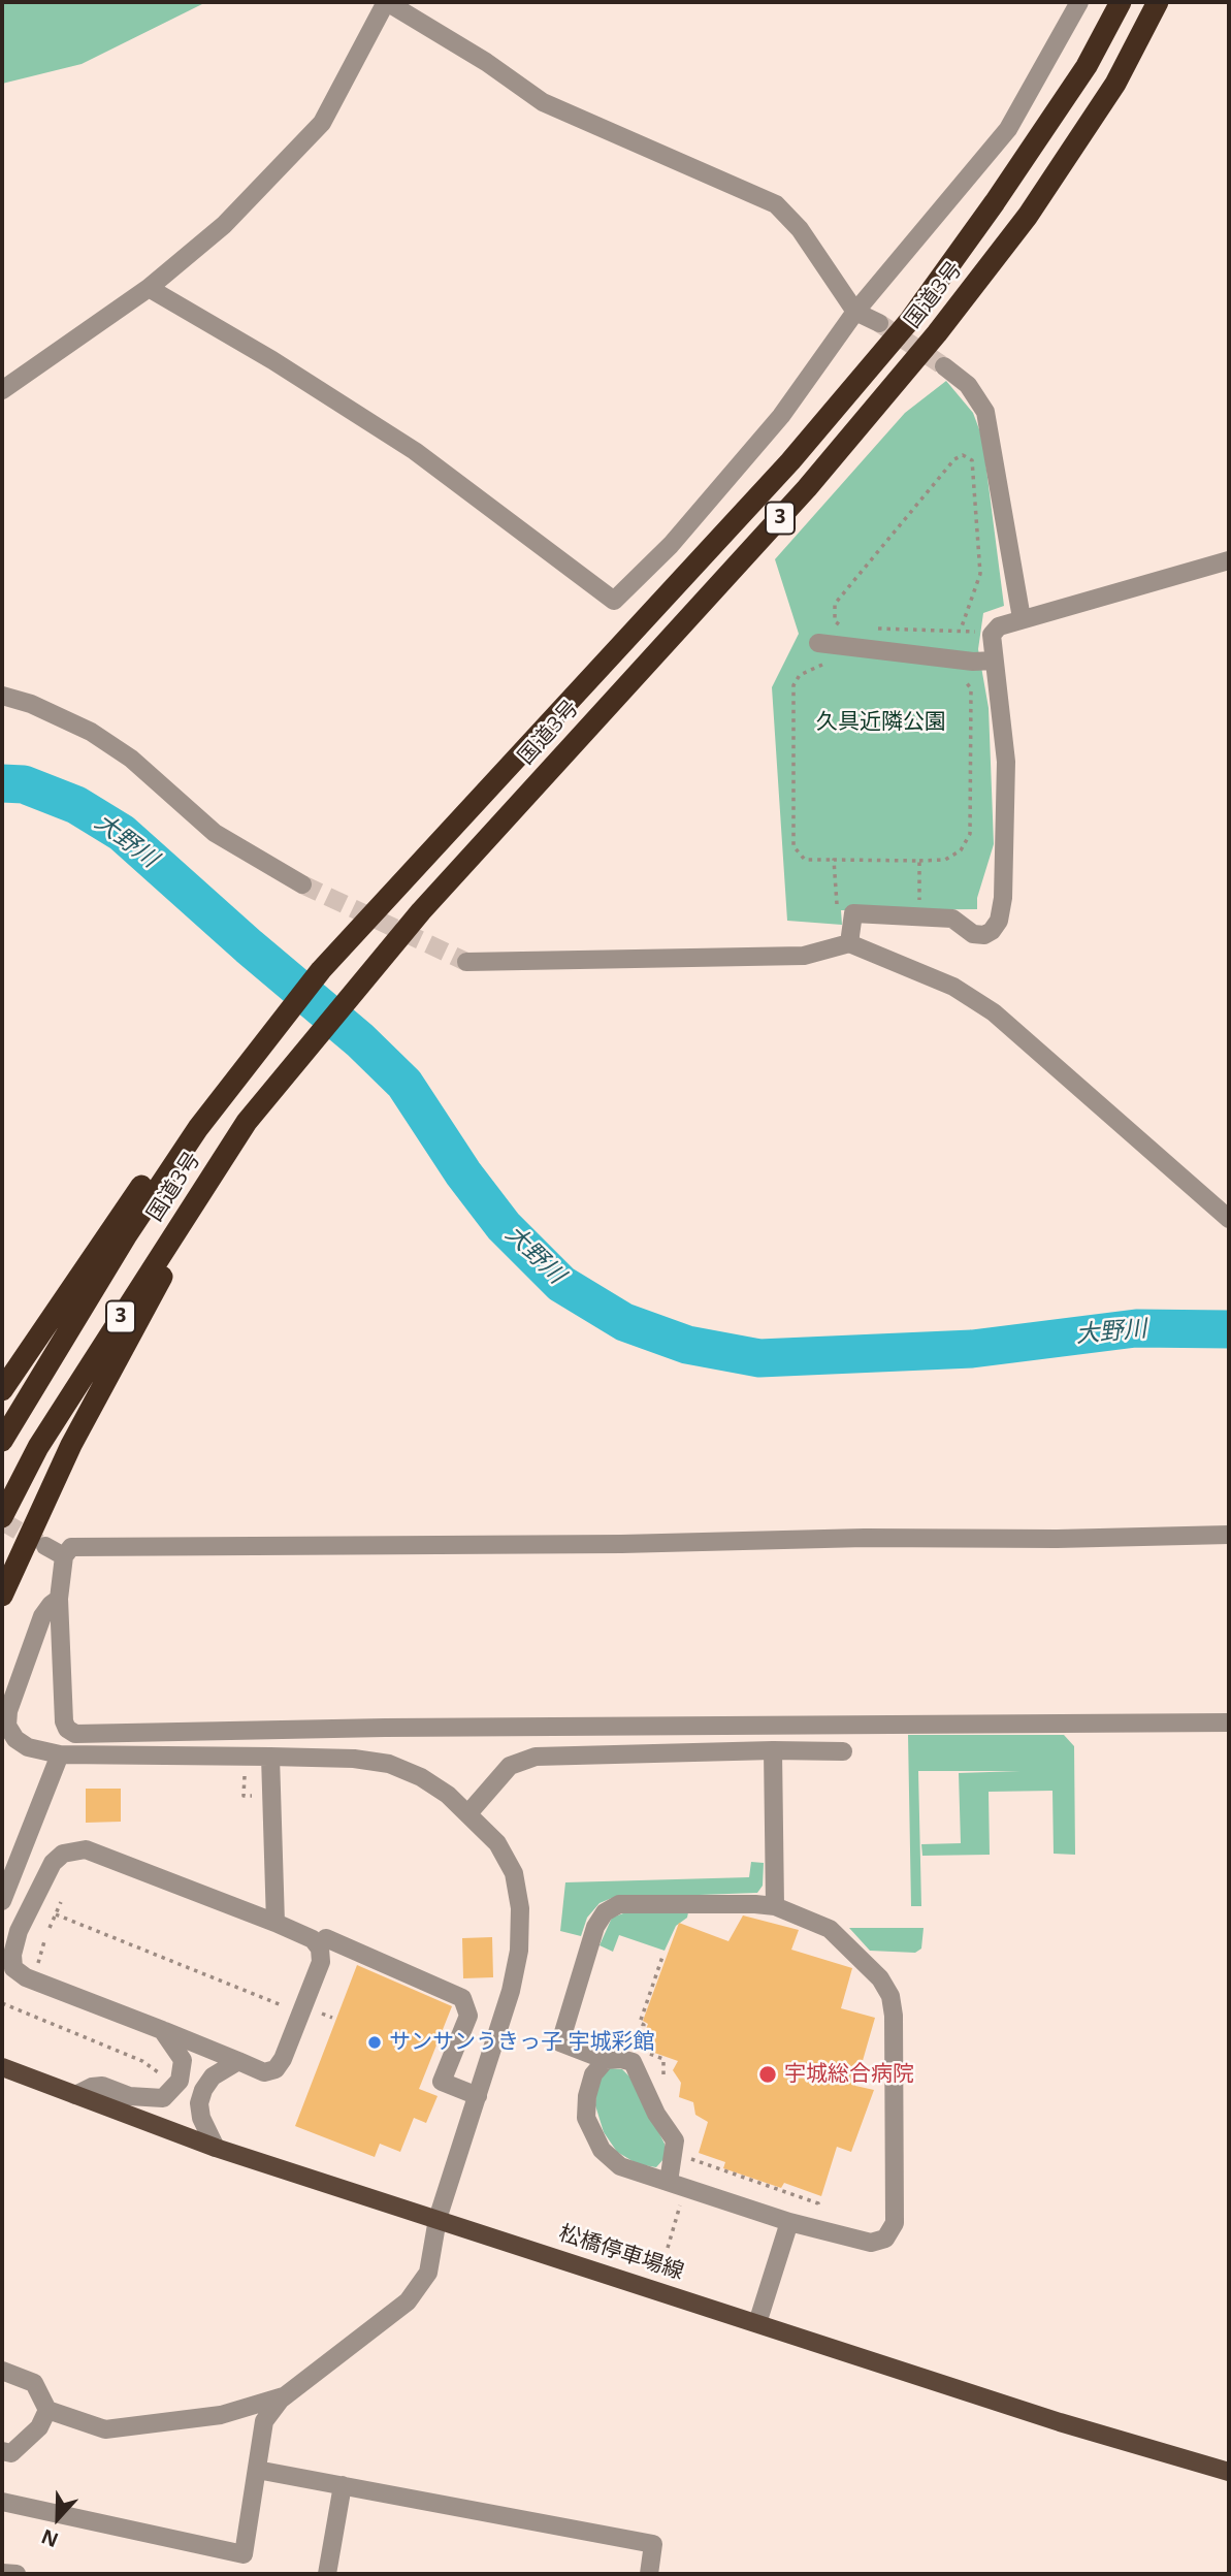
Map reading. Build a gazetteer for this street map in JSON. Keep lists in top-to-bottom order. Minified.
{"streets":{"highway":["国道3号","3"],"main road":["松橋停車場線"]},"water":["大野川"],"parks":["久具近隣公園"],"places":["サンサンうきっ子 宇城彩館","宇城総合病院"],"north":"bottom"}
